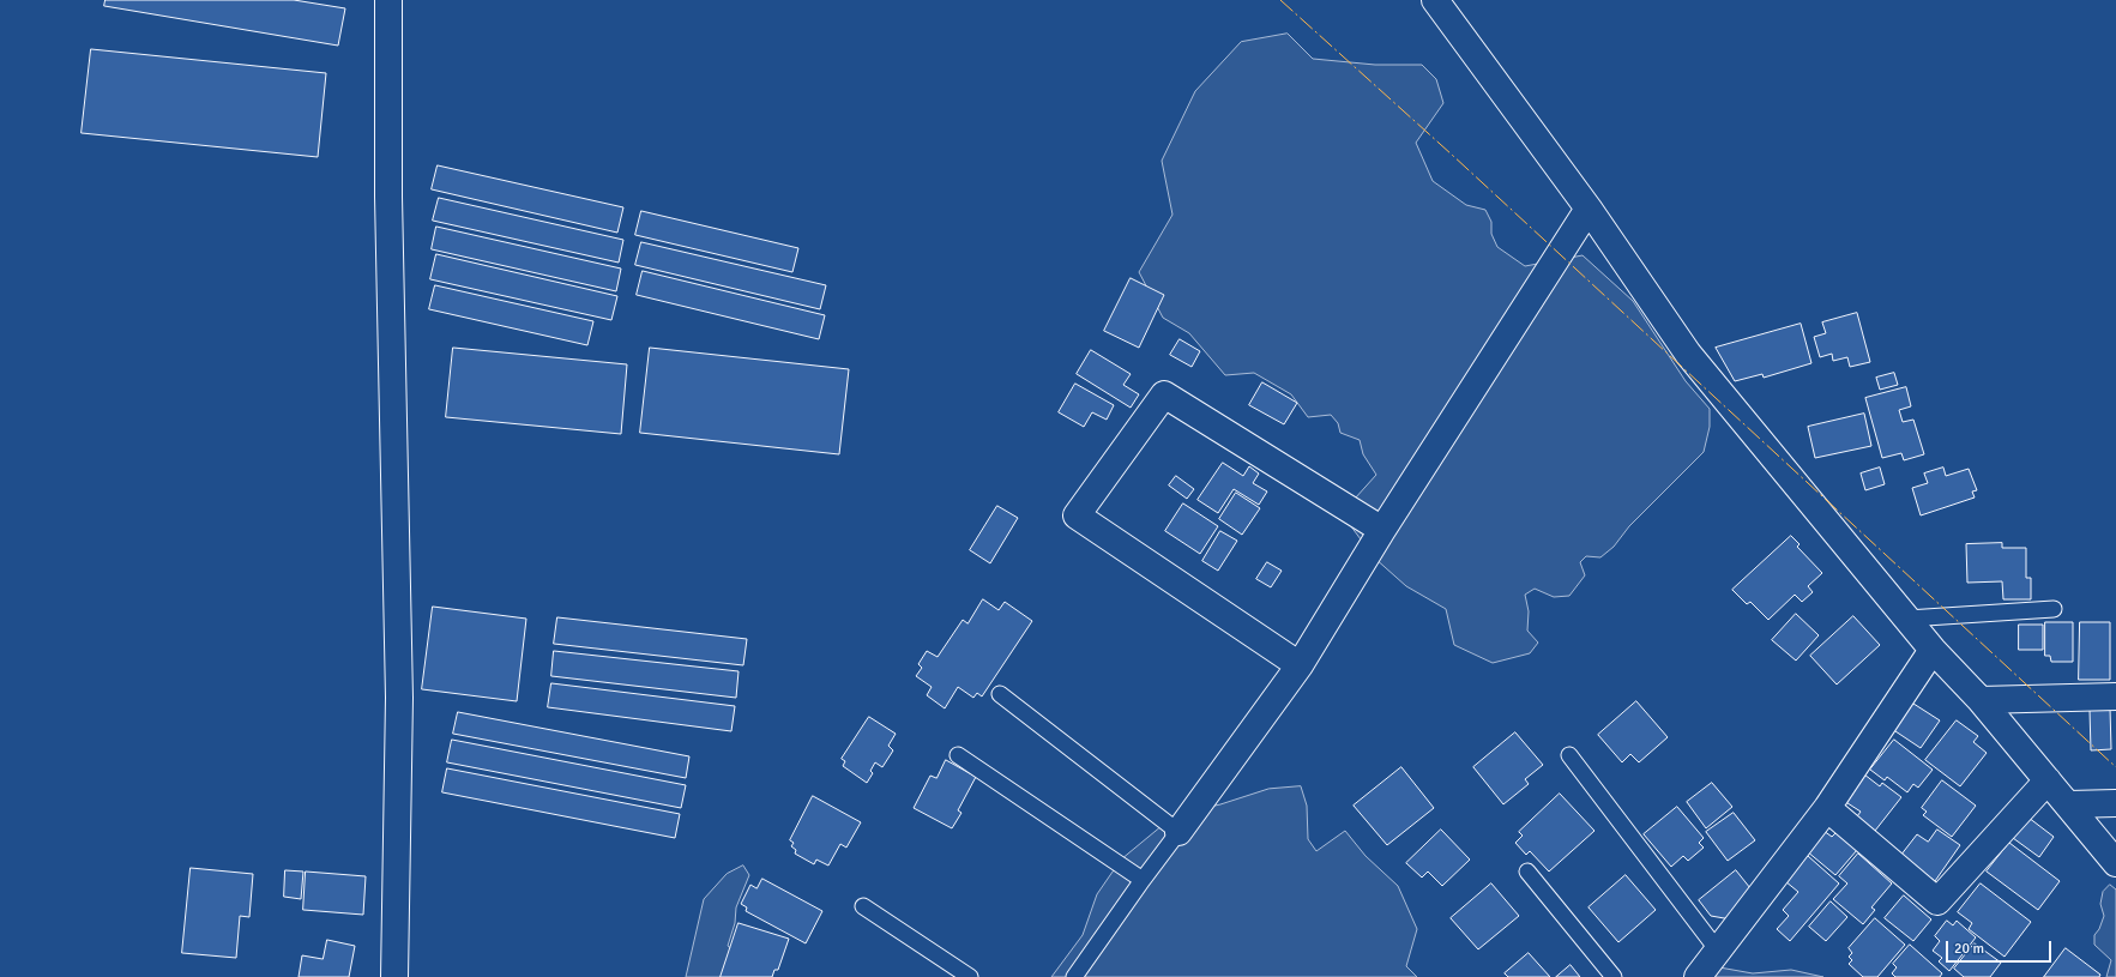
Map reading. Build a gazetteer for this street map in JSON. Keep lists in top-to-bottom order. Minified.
{"scale_bar":"20 m"}
